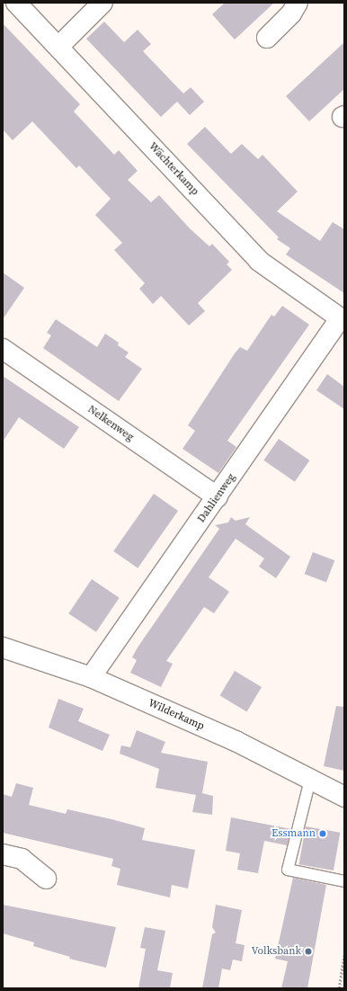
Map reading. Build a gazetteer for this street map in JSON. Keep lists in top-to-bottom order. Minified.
{"streets":{"street":["Wächterkamp","Nelkenweg","Dahlienweg","Wilderkamp"]},"crossings":[["Wächterkamp","Dahlienweg"],["Nelkenweg","Dahlienweg"],["Dahlienweg","Wilderkamp"]],"places":["Essmann","Volksbank"]}
